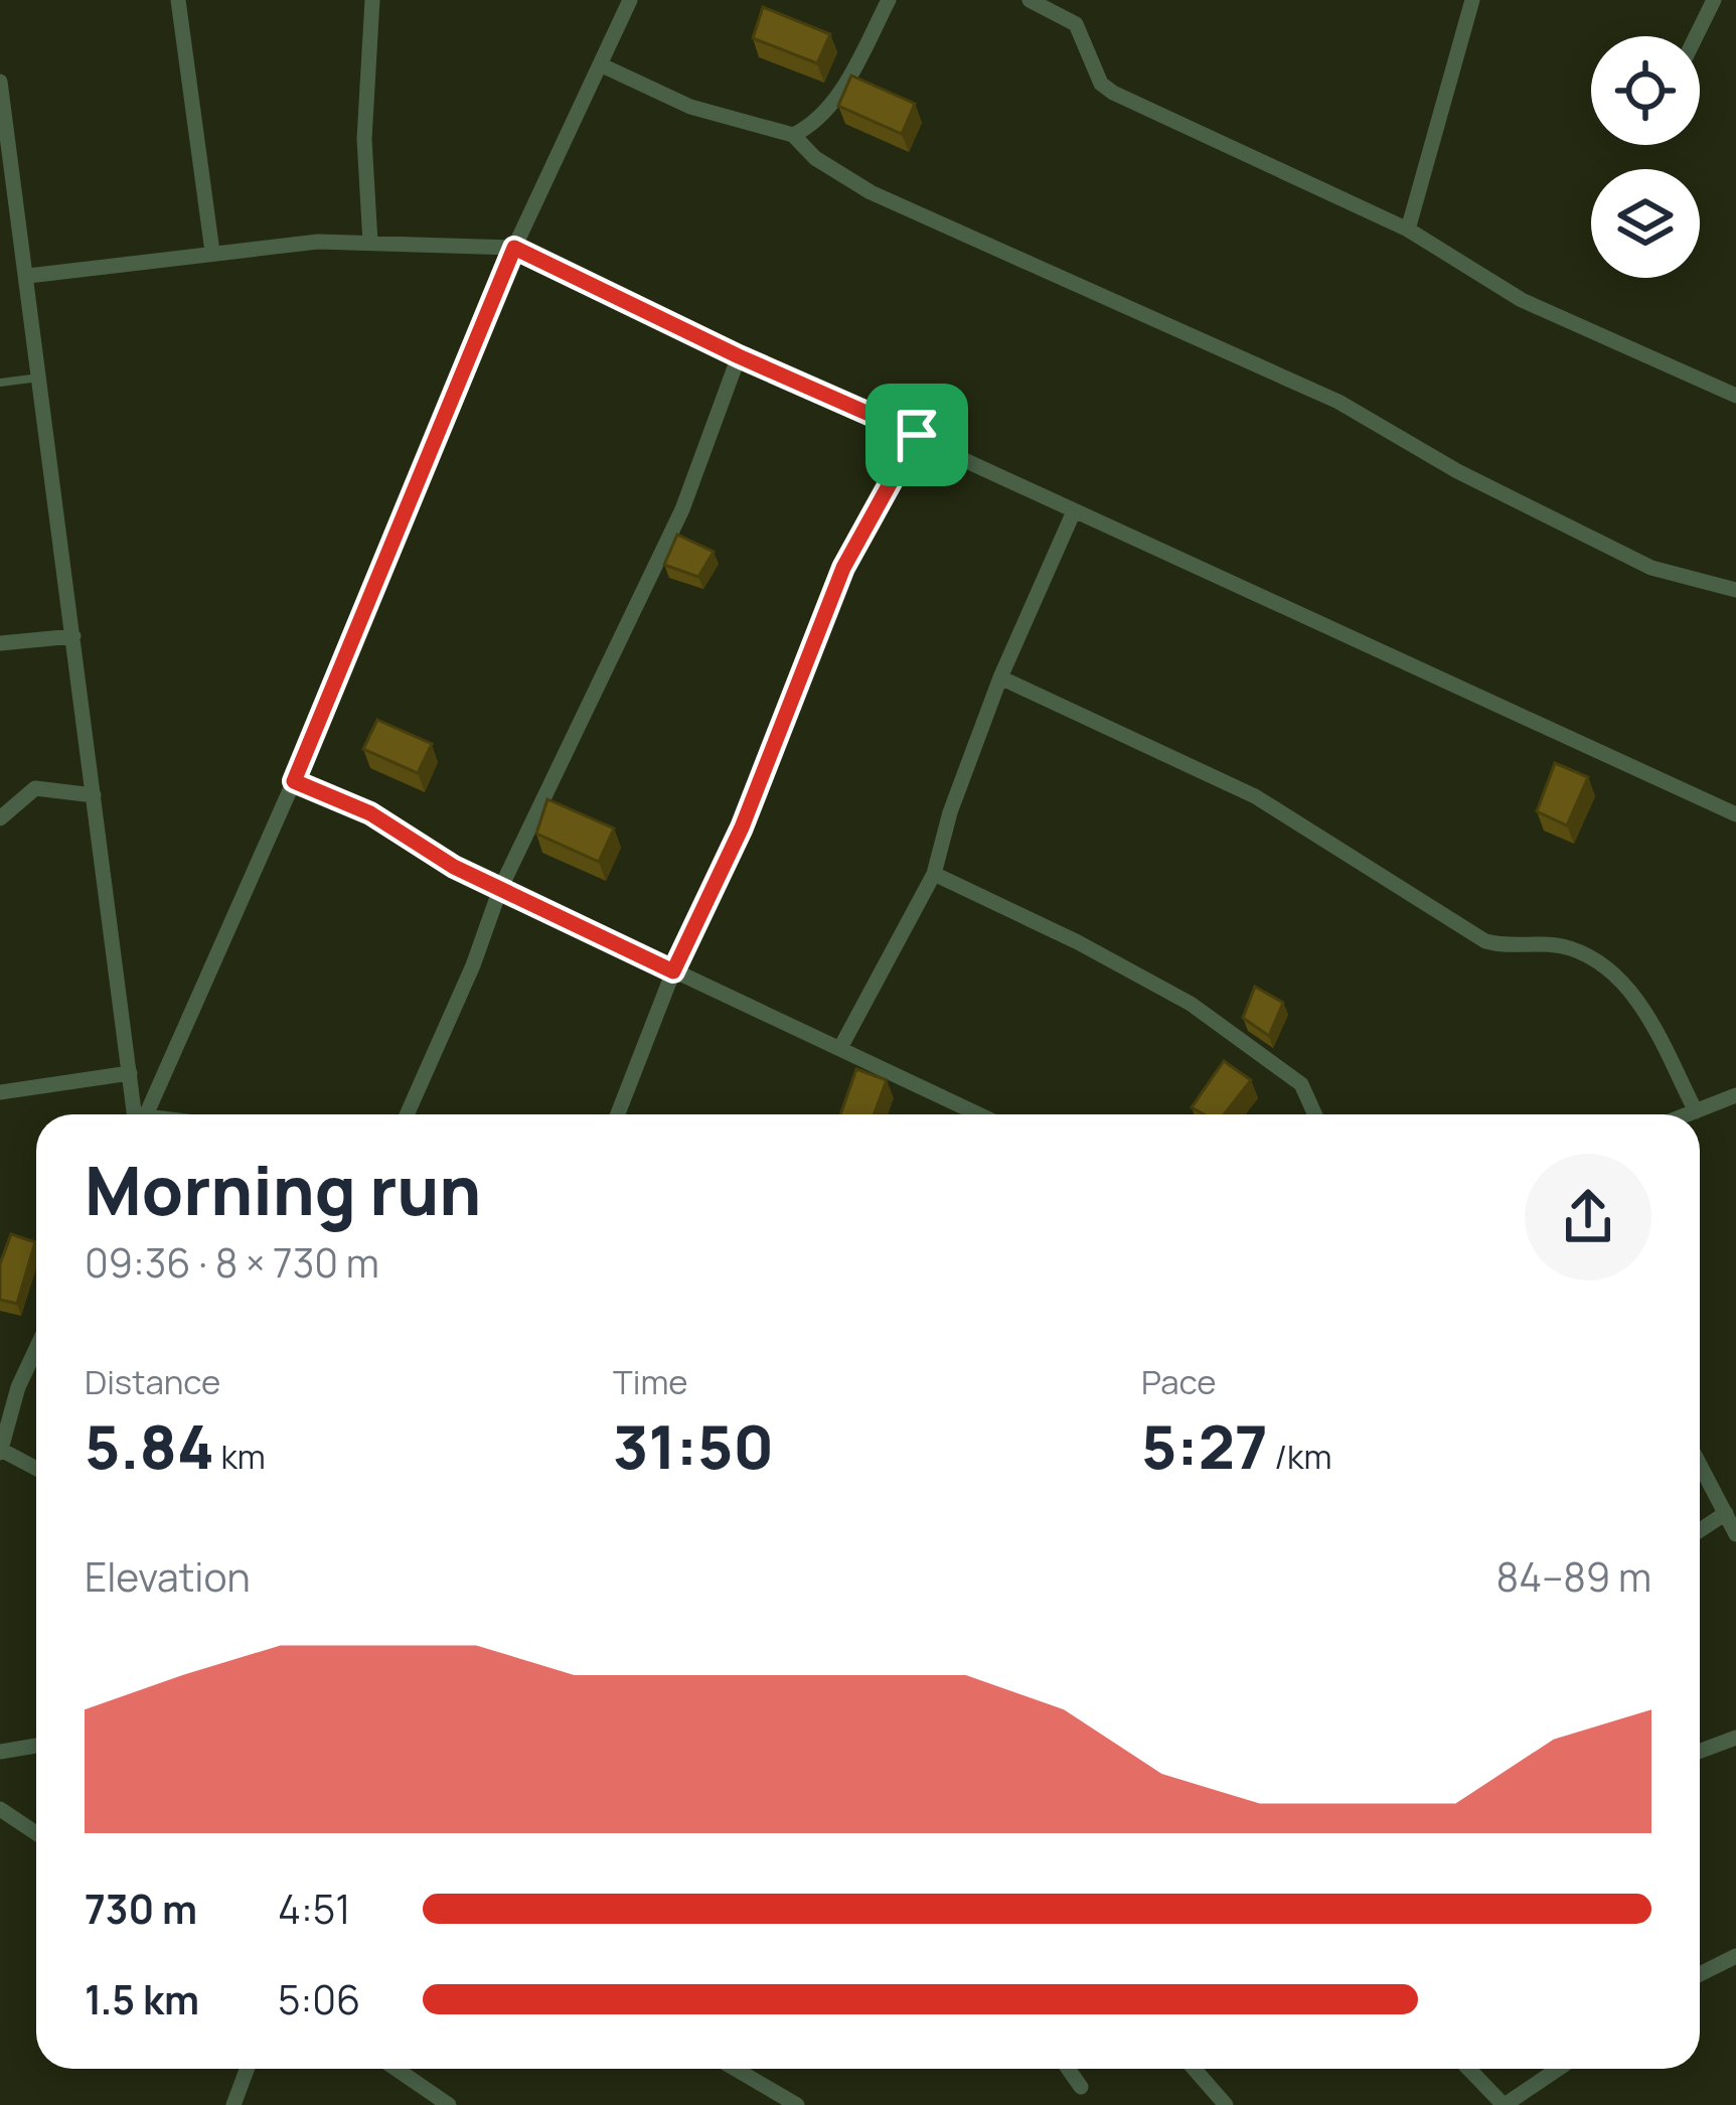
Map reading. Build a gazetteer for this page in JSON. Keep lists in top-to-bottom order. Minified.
{"page":{"heading":["Morning run","09:36 · 8 × 730 m"],"stats":[["Distance","5.84 km"],["Time","31:50"],["Pace","5:27 /km"]],"chart":["Elevation","84–89 m"],"list":[{"name":"730 m","note":"4:51"},{"name":"1.5 km","note":"5:06"}]}}
